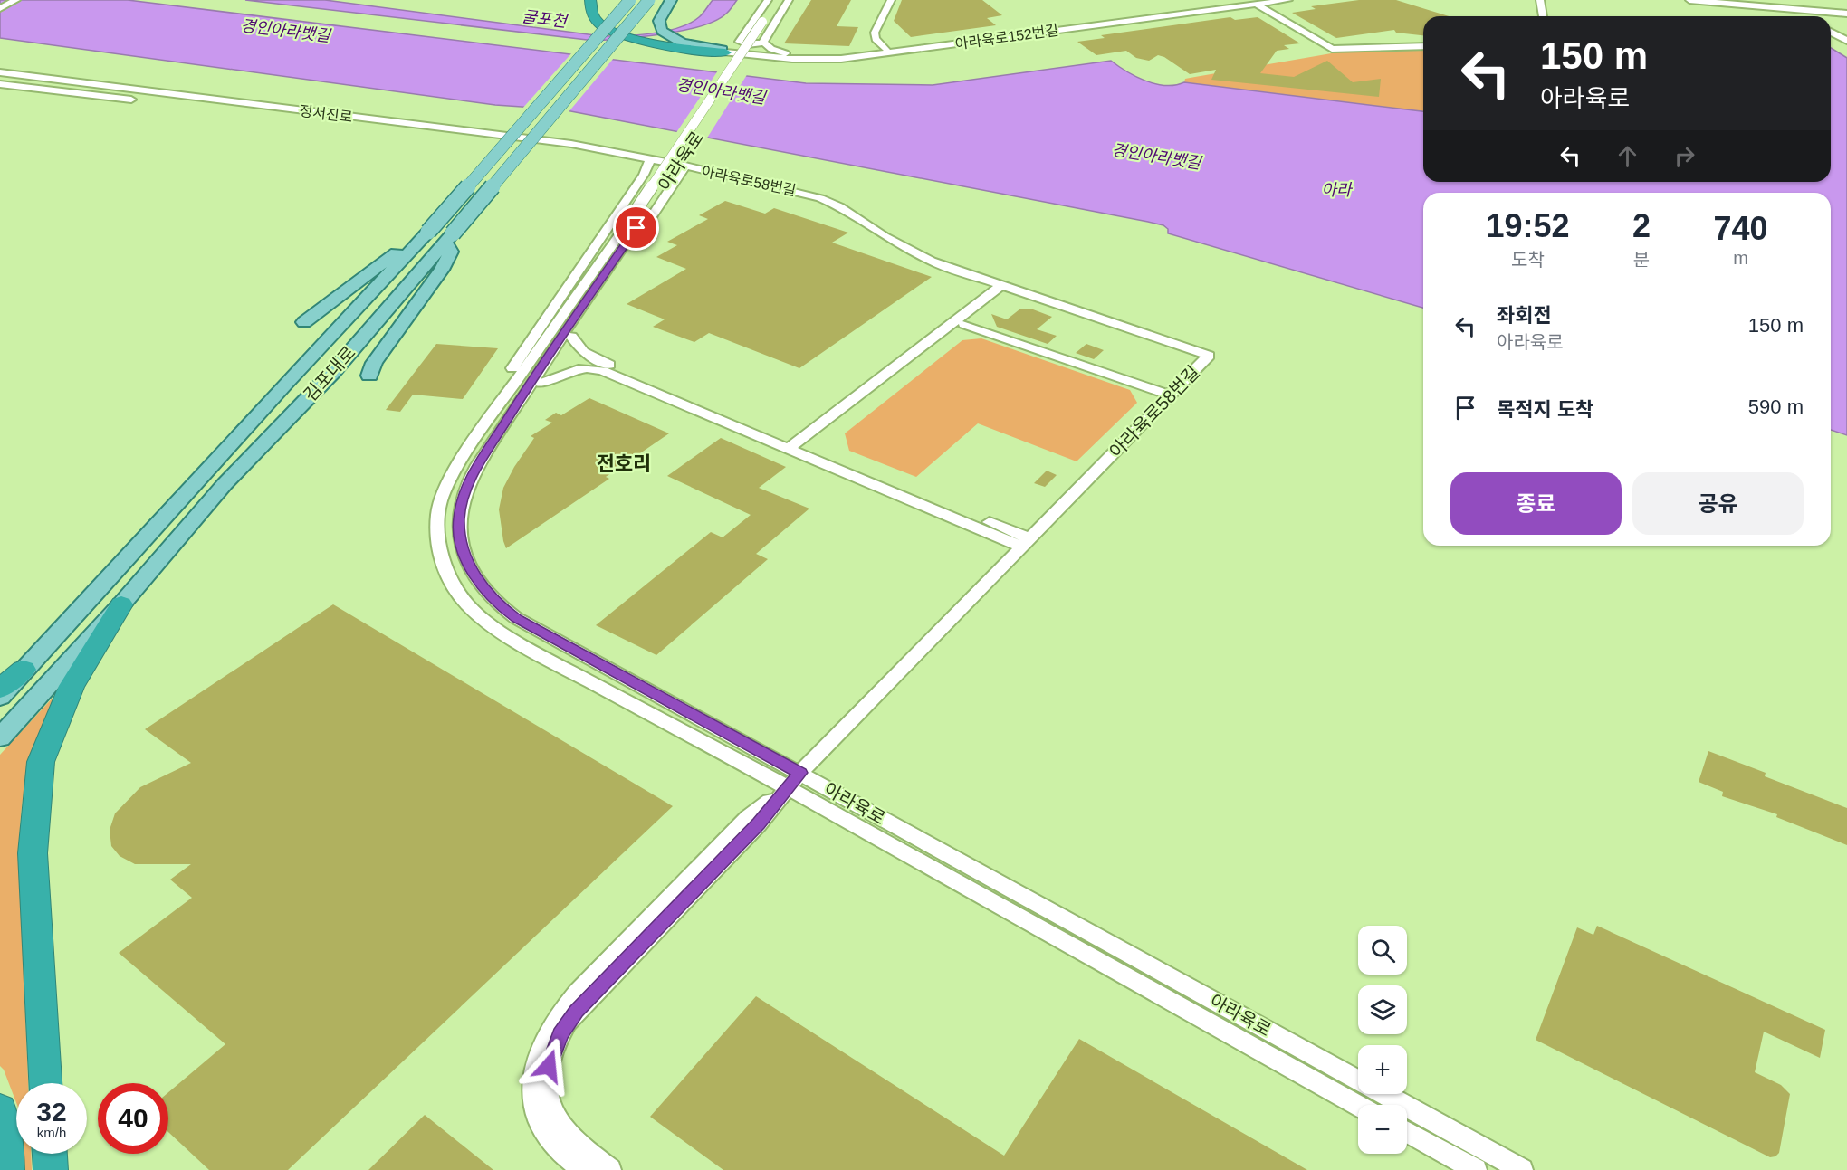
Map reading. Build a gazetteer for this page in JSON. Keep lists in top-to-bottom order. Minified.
{"streets":{"main road":["김포대로"],"street":["아라육로152번길","정서진로","아라육로","아라육로58번길"]},"crossings":[["정서진로","아라육로58번길"],["아라육로","아라육로58번길"]],"districts":["전호리"],"water":["굴포천","경인아라뱃길","아라"],"page":{"turn":["150 m","아라육로"],"eta":["19:52","도착","2","분","740","m"],"list":[{"name":"좌회전","note":"아라육로","value":"150 m"},{"name":"목적지 도착","value":"590 m"}],"buttons":["종료","공유"],"map_buttons":["+","−"],"speed":"32 km/h","limit":"40"}}
